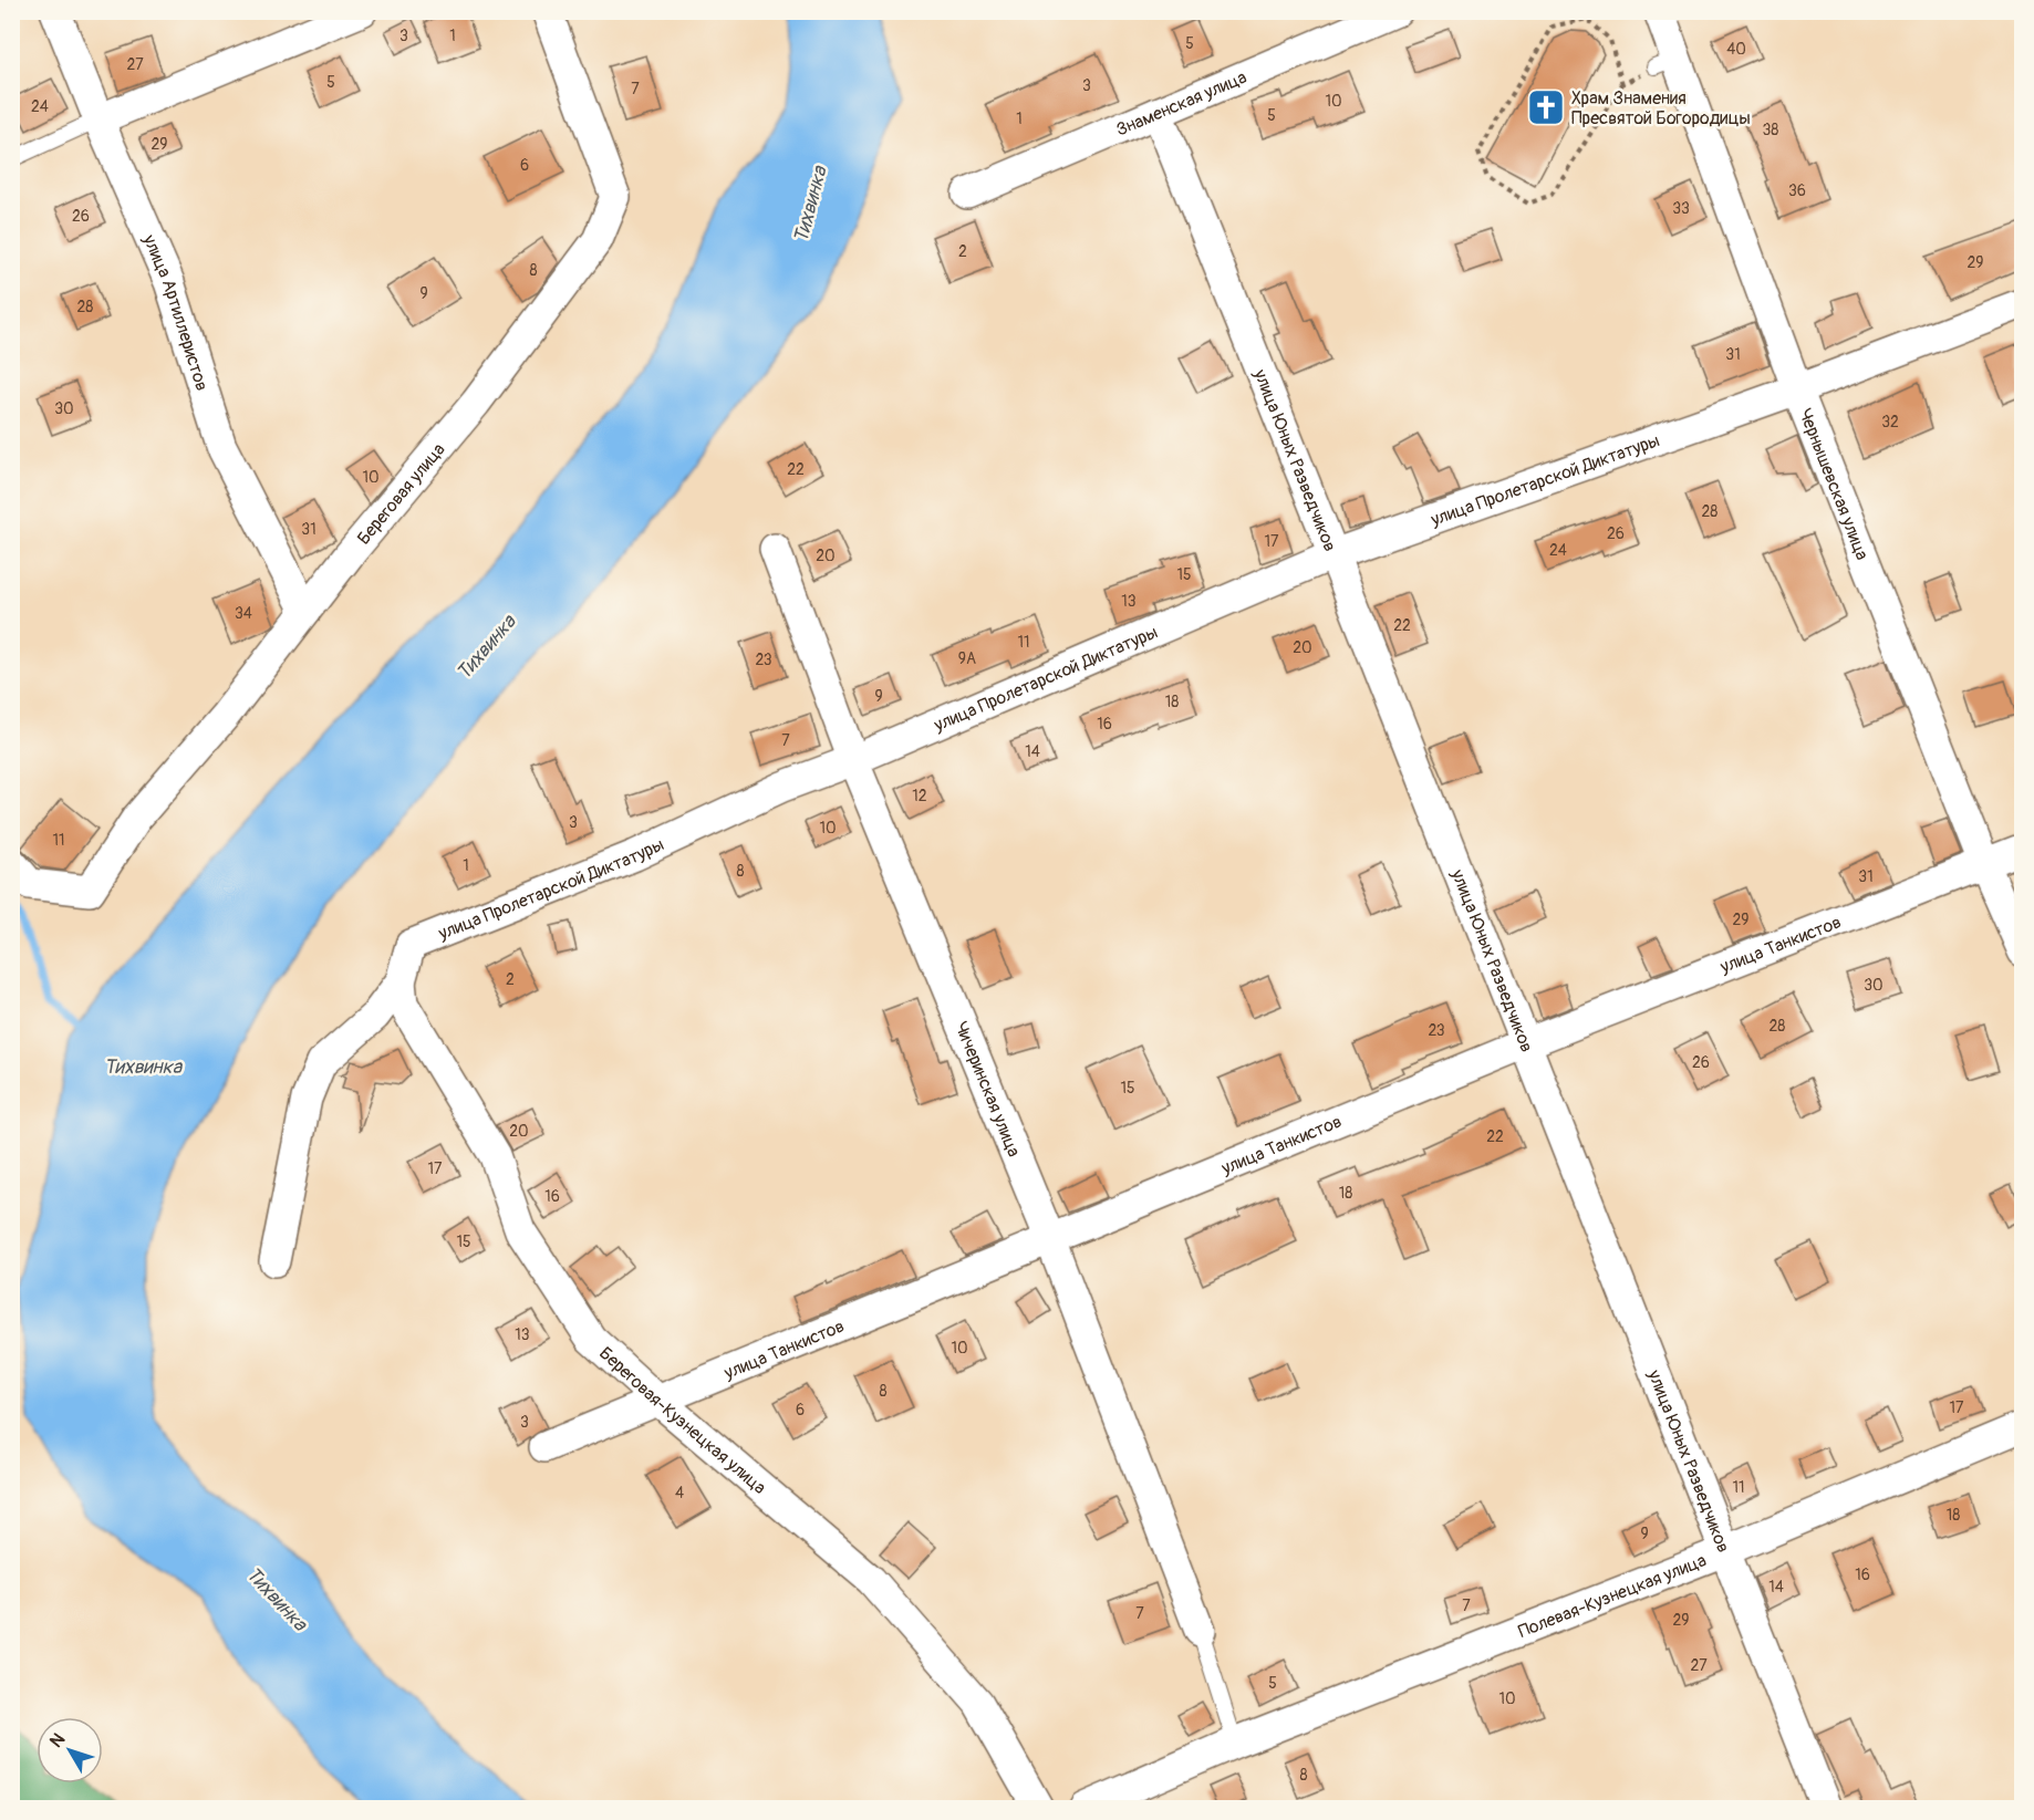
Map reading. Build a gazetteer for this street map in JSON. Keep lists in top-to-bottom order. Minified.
{"streets":{"street":["Знаменская улица","улица Артиллеристов","улица Юных Разведчиков","улица Пролетарской Диктатуры","Чернышевская улица","Береговая улица","улица Танкистов","Чичеринская улица","Береговая-Кузнецкая улица","Полевая-Кузнецкая улица"]},"crossings":[["Знаменская улица","улица Юных Разведчиков"],["улица Артиллеристов","Береговая улица"],["улица Юных Разведчиков","улица Пролетарской Диктатуры"],["улица Юных Разведчиков","улица Танкистов"],["улица Юных Разведчиков","Полевая-Кузнецкая улица"],["улица Пролетарской Диктатуры","Чернышевская улица"],["улица Пролетарской Диктатуры","Чичеринская улица"],["улица Пролетарской Диктатуры","Береговая-Кузнецкая улица"],["Чернышевская улица","улица Танкистов"],["улица Танкистов","Чичеринская улица"],["улица Танкистов","Береговая-Кузнецкая улица"]],"water":["Тихвинка"],"places":{"church":["Храм Знамения Пресвятой Богородицы"]},"house_numbers":["3","1","5","40","27","5","3","7","10","24","5","1","38","29","6","36","33","26","2","29","8","9","28","31","30","32","22","10","28","31","26","17","24","20","15","13","34","22","11","20","9А","23","9","18","16","7","14","12","3","10","11","1","8","31","29","2","30","28","23","26","15","20","22","17","18","16","15","13","10","8","17","6","3","11","4","18","9","16","14","7","7","29","27","5","10","8"],"north":"top left"}
